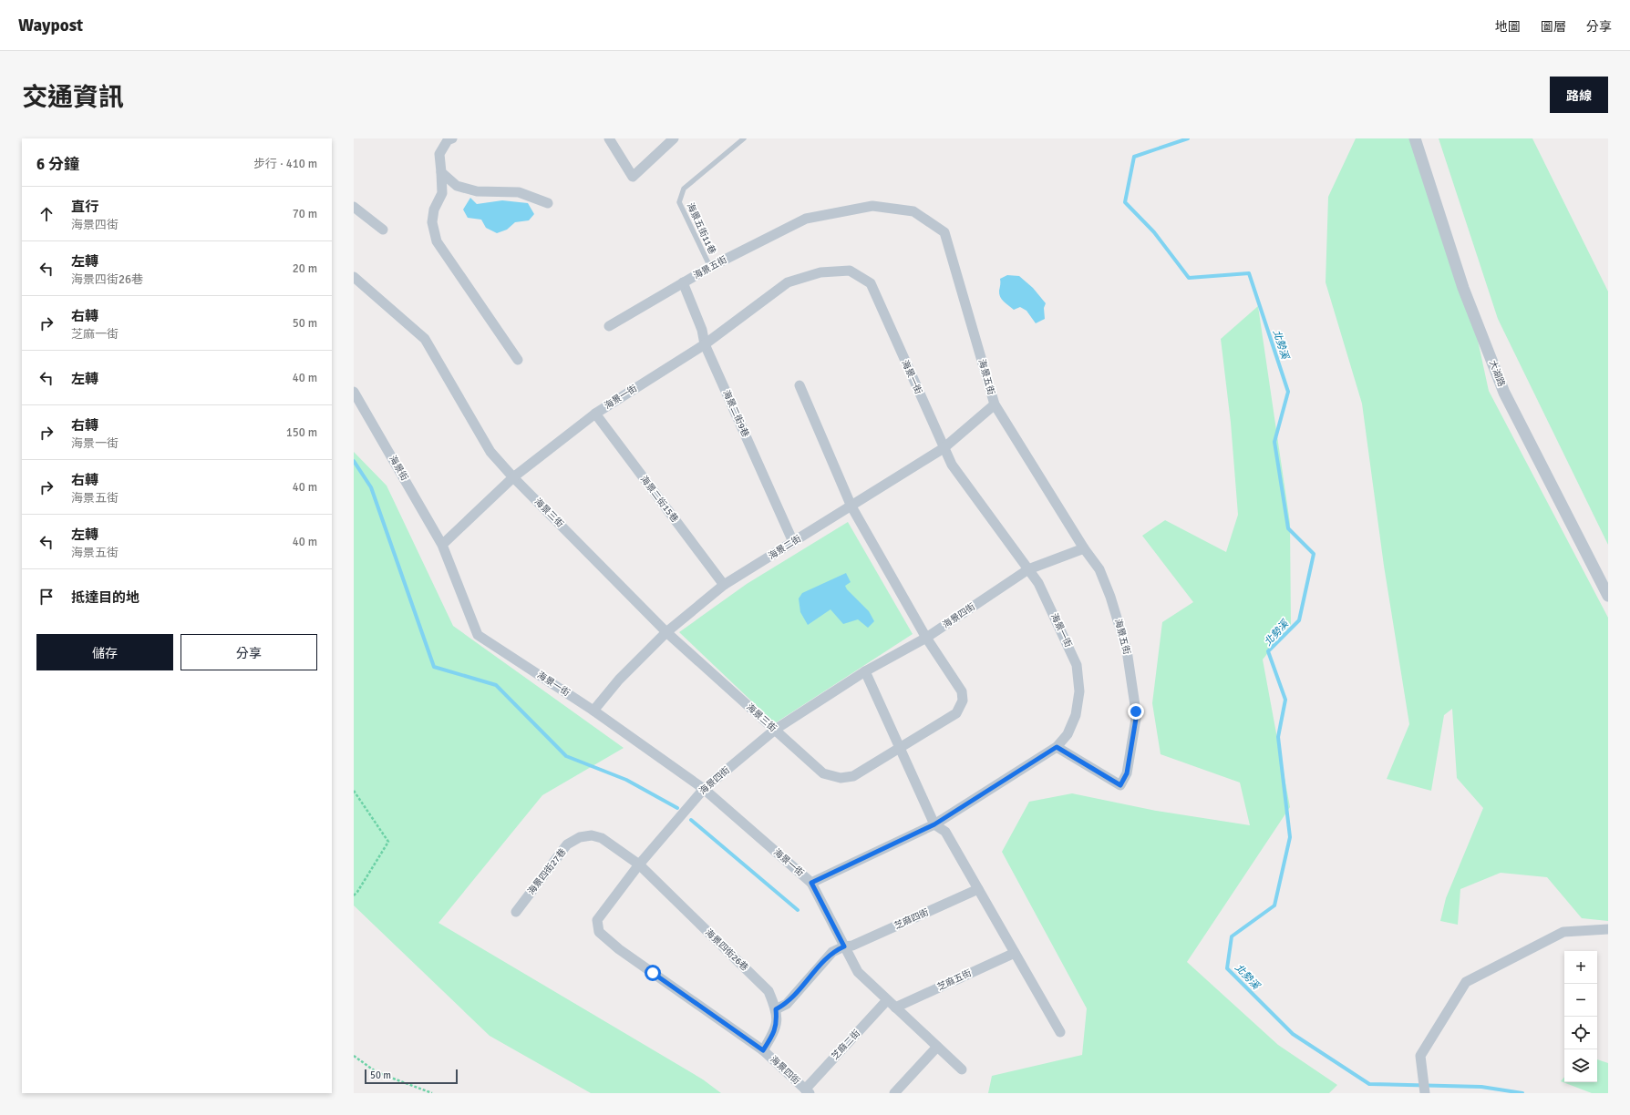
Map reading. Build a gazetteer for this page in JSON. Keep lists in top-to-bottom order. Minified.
{"streets":{"street":["海景五街","大湖路","海景一街","海景二街9巷","海景街","海景二街15巷","海景三街","海景二街","海景四街","海景四街27巷","芝麻四街","海景四街26巷","芝麻五街","芝麻二街"],"lane":["海景五街11巷"]},"crossings":[["海景五街11巷","海景五街"],["海景五街","海景一街"],["海景五街","海景二街9巷"],["海景五街","海景二街"],["海景五街","海景四街"],["海景一街","海景二街9巷"],["海景一街","海景街"],["海景一街","海景二街15巷"],["海景一街","海景三街"],["海景一街","海景二街"],["海景一街","海景四街"],["海景二街9巷","海景二街"],["海景二街15巷","海景二街"],["海景三街","海景二街"],["海景三街","海景四街"],["海景四街","海景四街27巷"],["海景四街","海景四街26巷"],["海景四街","芝麻二街"],["海景四街27巷","海景四街26巷"],["芝麻四街","海景四街26巷"]],"water":["北勢溪"],"scale_bar":"50 m","page":{"header":"Waypost","nav":["地圖","圖層","分享"],"title":"交通資訊","buttons":["路線",["儲存","分享"]],"heading":["6 分鐘","步行 · 410 m"],"list":[["直行","海景四街","70 m"],["左轉","海景四街26巷","20 m"],["右轉","芝麻一街","50 m"],["左轉","40 m"],["右轉","海景一街","150 m"],["右轉","海景五街","40 m"],["左轉","海景五街","40 m"],"抵達目的地"],"map_buttons":["+","−"],"scale":"50 m"}}
